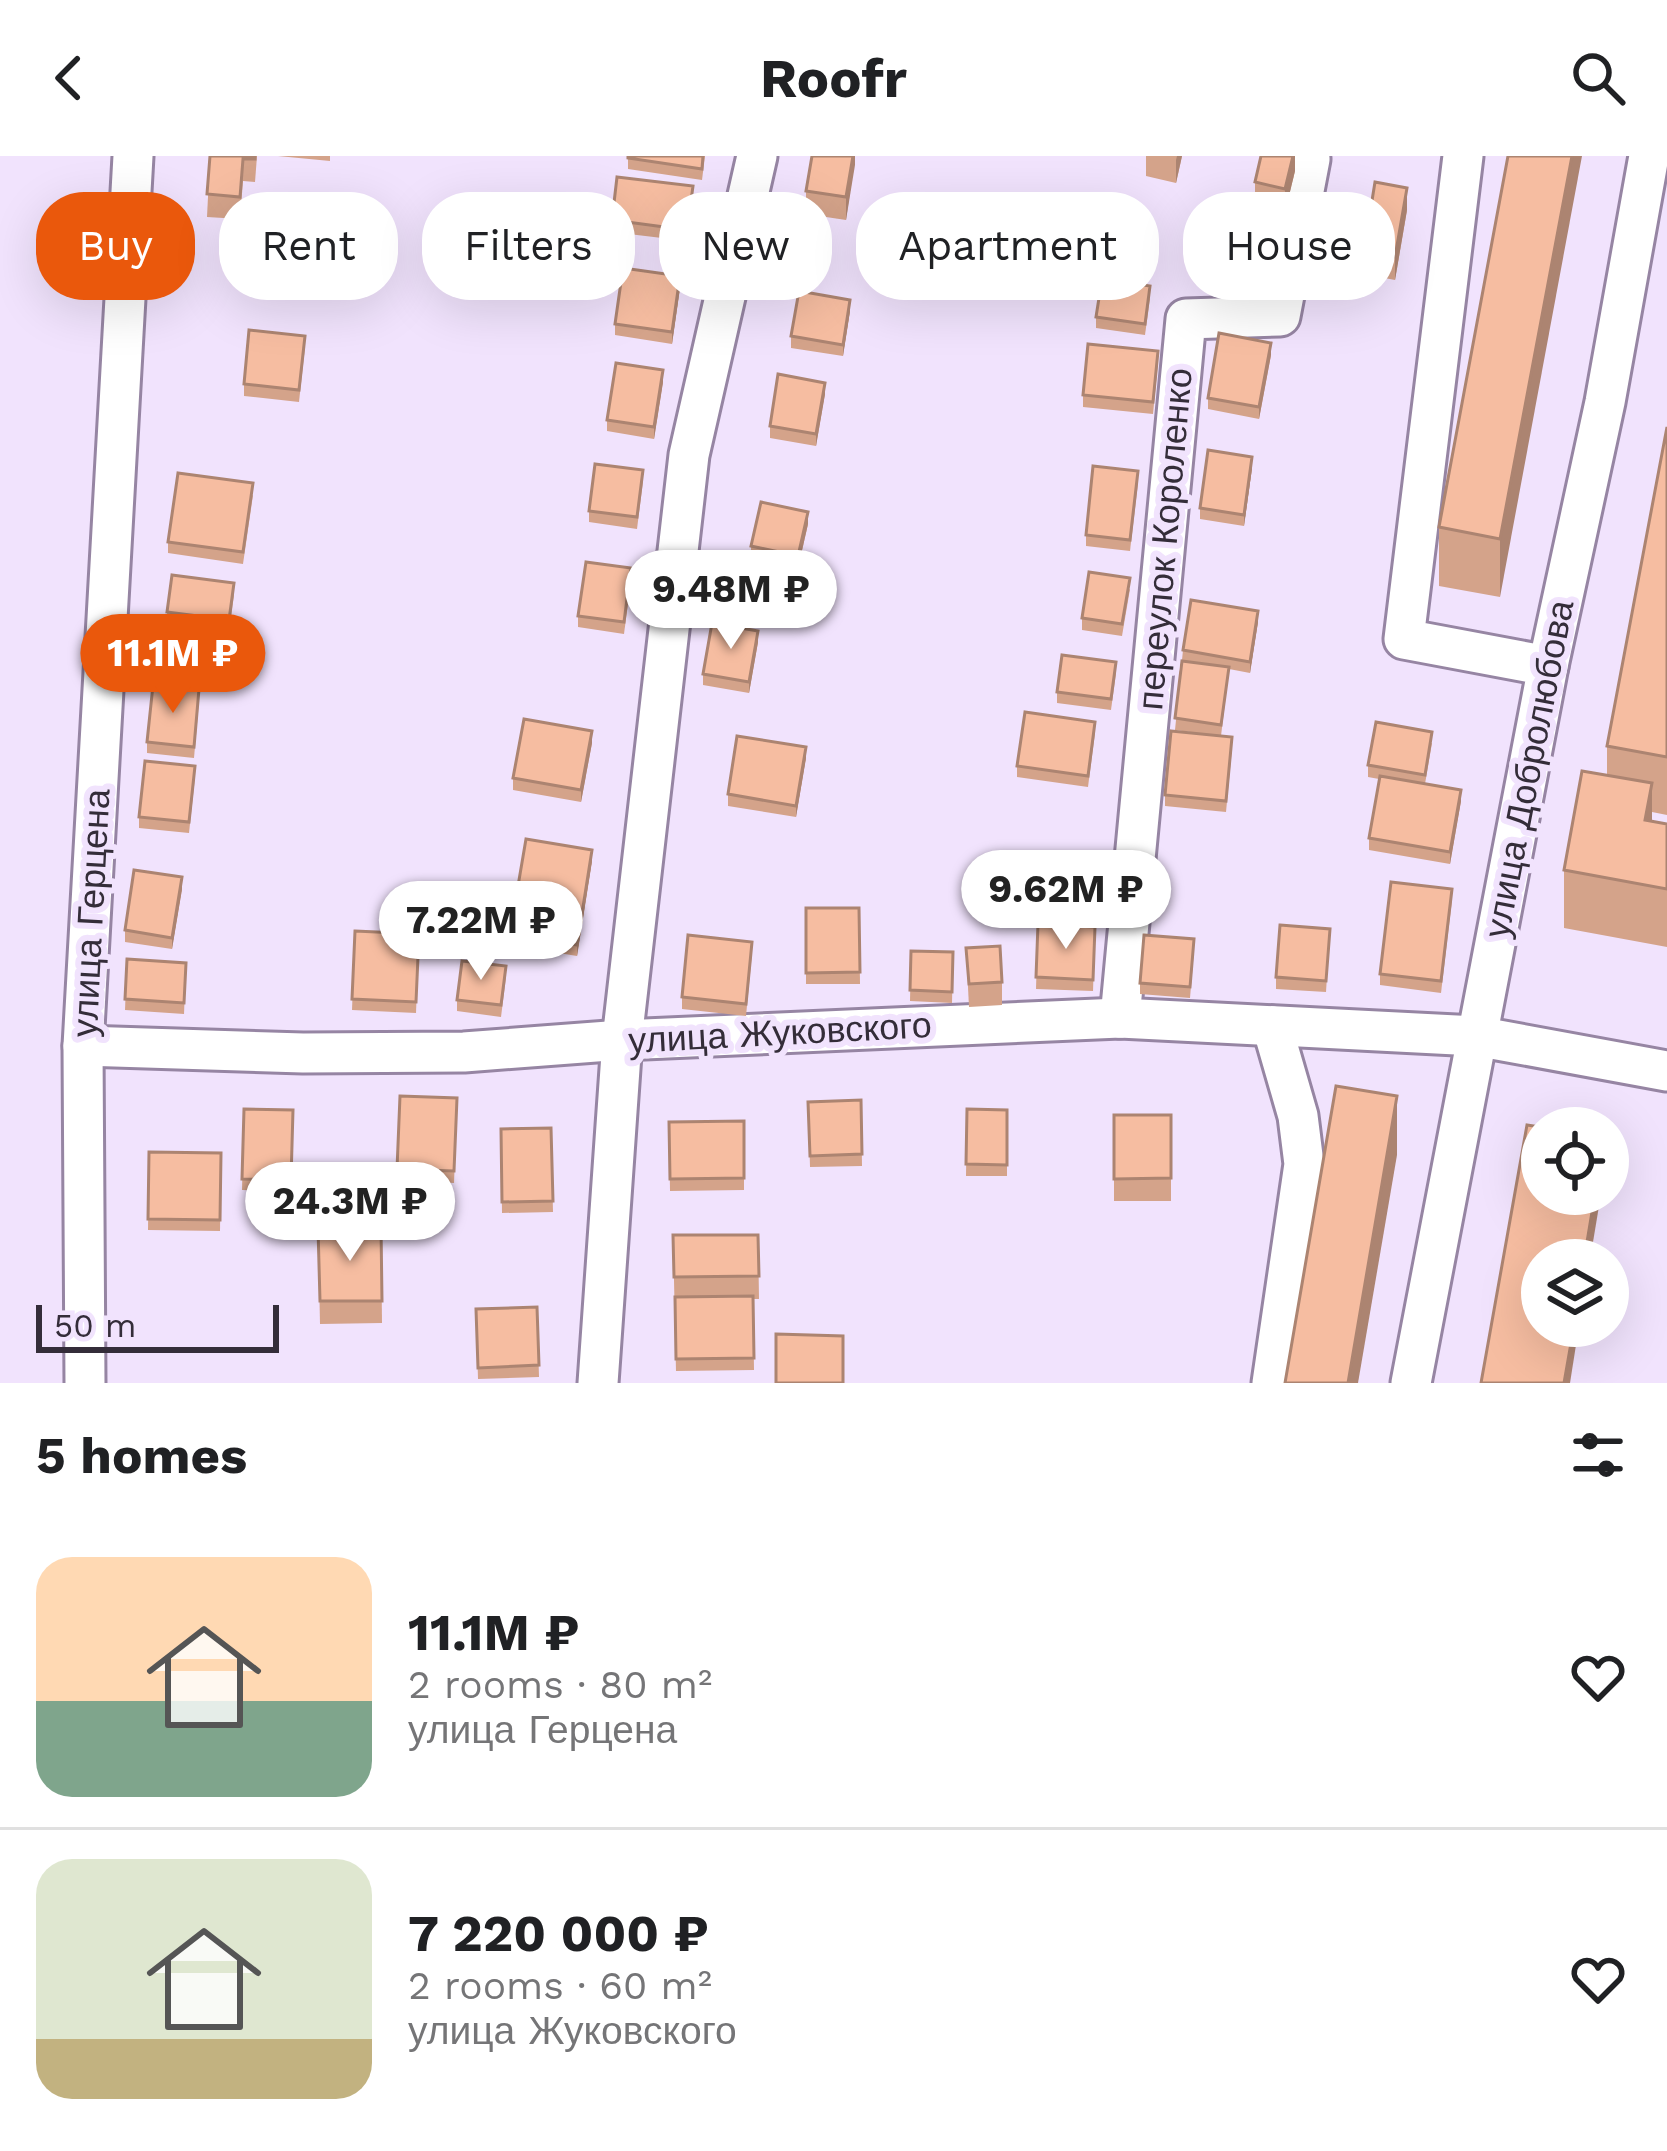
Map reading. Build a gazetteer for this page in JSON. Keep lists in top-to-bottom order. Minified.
{"streets":{"street":["переулок Короленко","улица Добролюбова","улица Герцена","улица Жуковского"]},"crossings":[["переулок Короленко","улица Жуковского"],["улица Добролюбова","улица Жуковского"],["улица Герцена","улица Жуковского"]],"scale_bar":"50 m","page":{"header":"Roofr","chip":["Buy","Rent","Filters","New","Apartment","House"],"price":["9.48M ₽","11.1M ₽","9.62M ₽","7.22M ₽","24.3M ₽"],"scale":"50 m","heading":"5 homes","list":[{"name":"11.1M ₽","note":"2 rooms · 80 m² · улица Герцена"},{"name":"7 220 000 ₽","note":"2 rooms · 60 m² · улица Жуковского"}]}}
